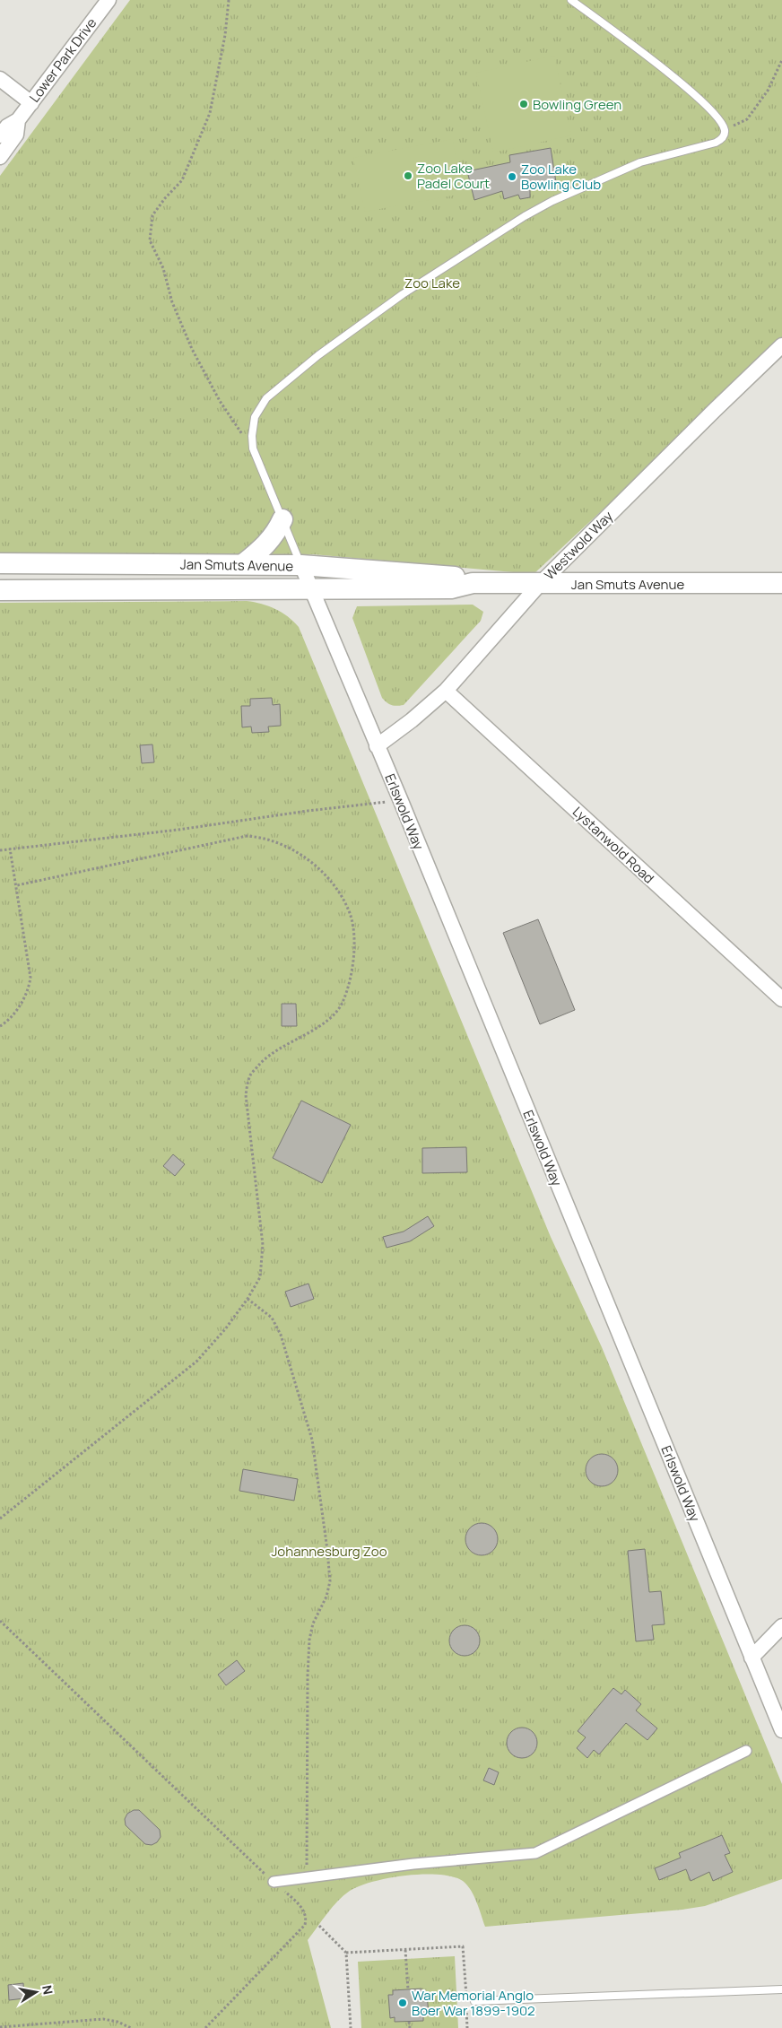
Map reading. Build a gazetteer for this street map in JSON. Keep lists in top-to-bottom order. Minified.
{"streets":{"main road":["Jan Smuts Avenue"],"street":["Lower Park Drive","Westwold Way","Erlswold Way","Lystanwold Road"]},"crossings":[["Westwold Way","Jan Smuts Avenue"],["Westwold Way","Erlswold Way"],["Westwold Way","Lystanwold Road"],["Jan Smuts Avenue","Erlswold Way"]],"parks":["Zoo Lake","Johannesburg Zoo"],"places":["Bowling Green","Zoo Lake Padel Court","Zoo Lake Bowling Club","War Memorial Anglo Boer War 1899-1902"],"north":"right"}
